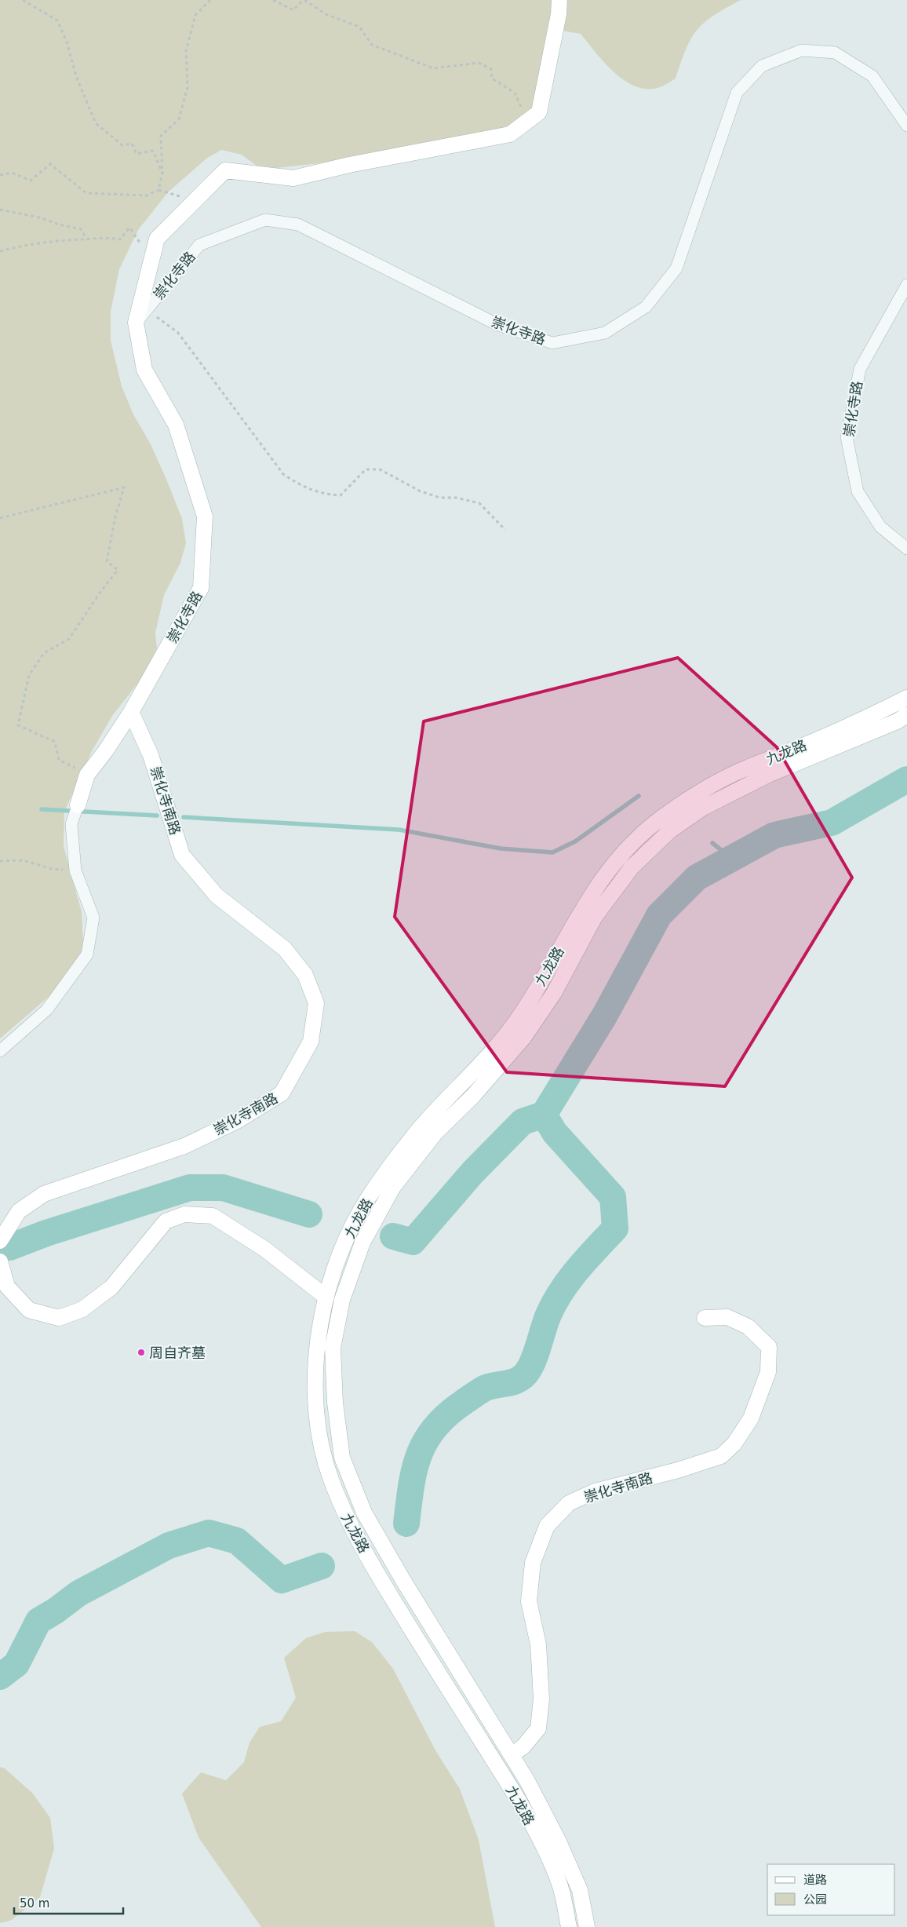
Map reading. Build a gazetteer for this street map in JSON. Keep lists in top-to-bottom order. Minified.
{"streets":{"main road":["崇化寺路","九龙路","崇化寺南路"]},"crossings":[["崇化寺路","崇化寺南路"],["九龙路","崇化寺南路"]],"places":["周自齐墓"],"legend":["道路","公园"],"scale_bar":"50 m"}
